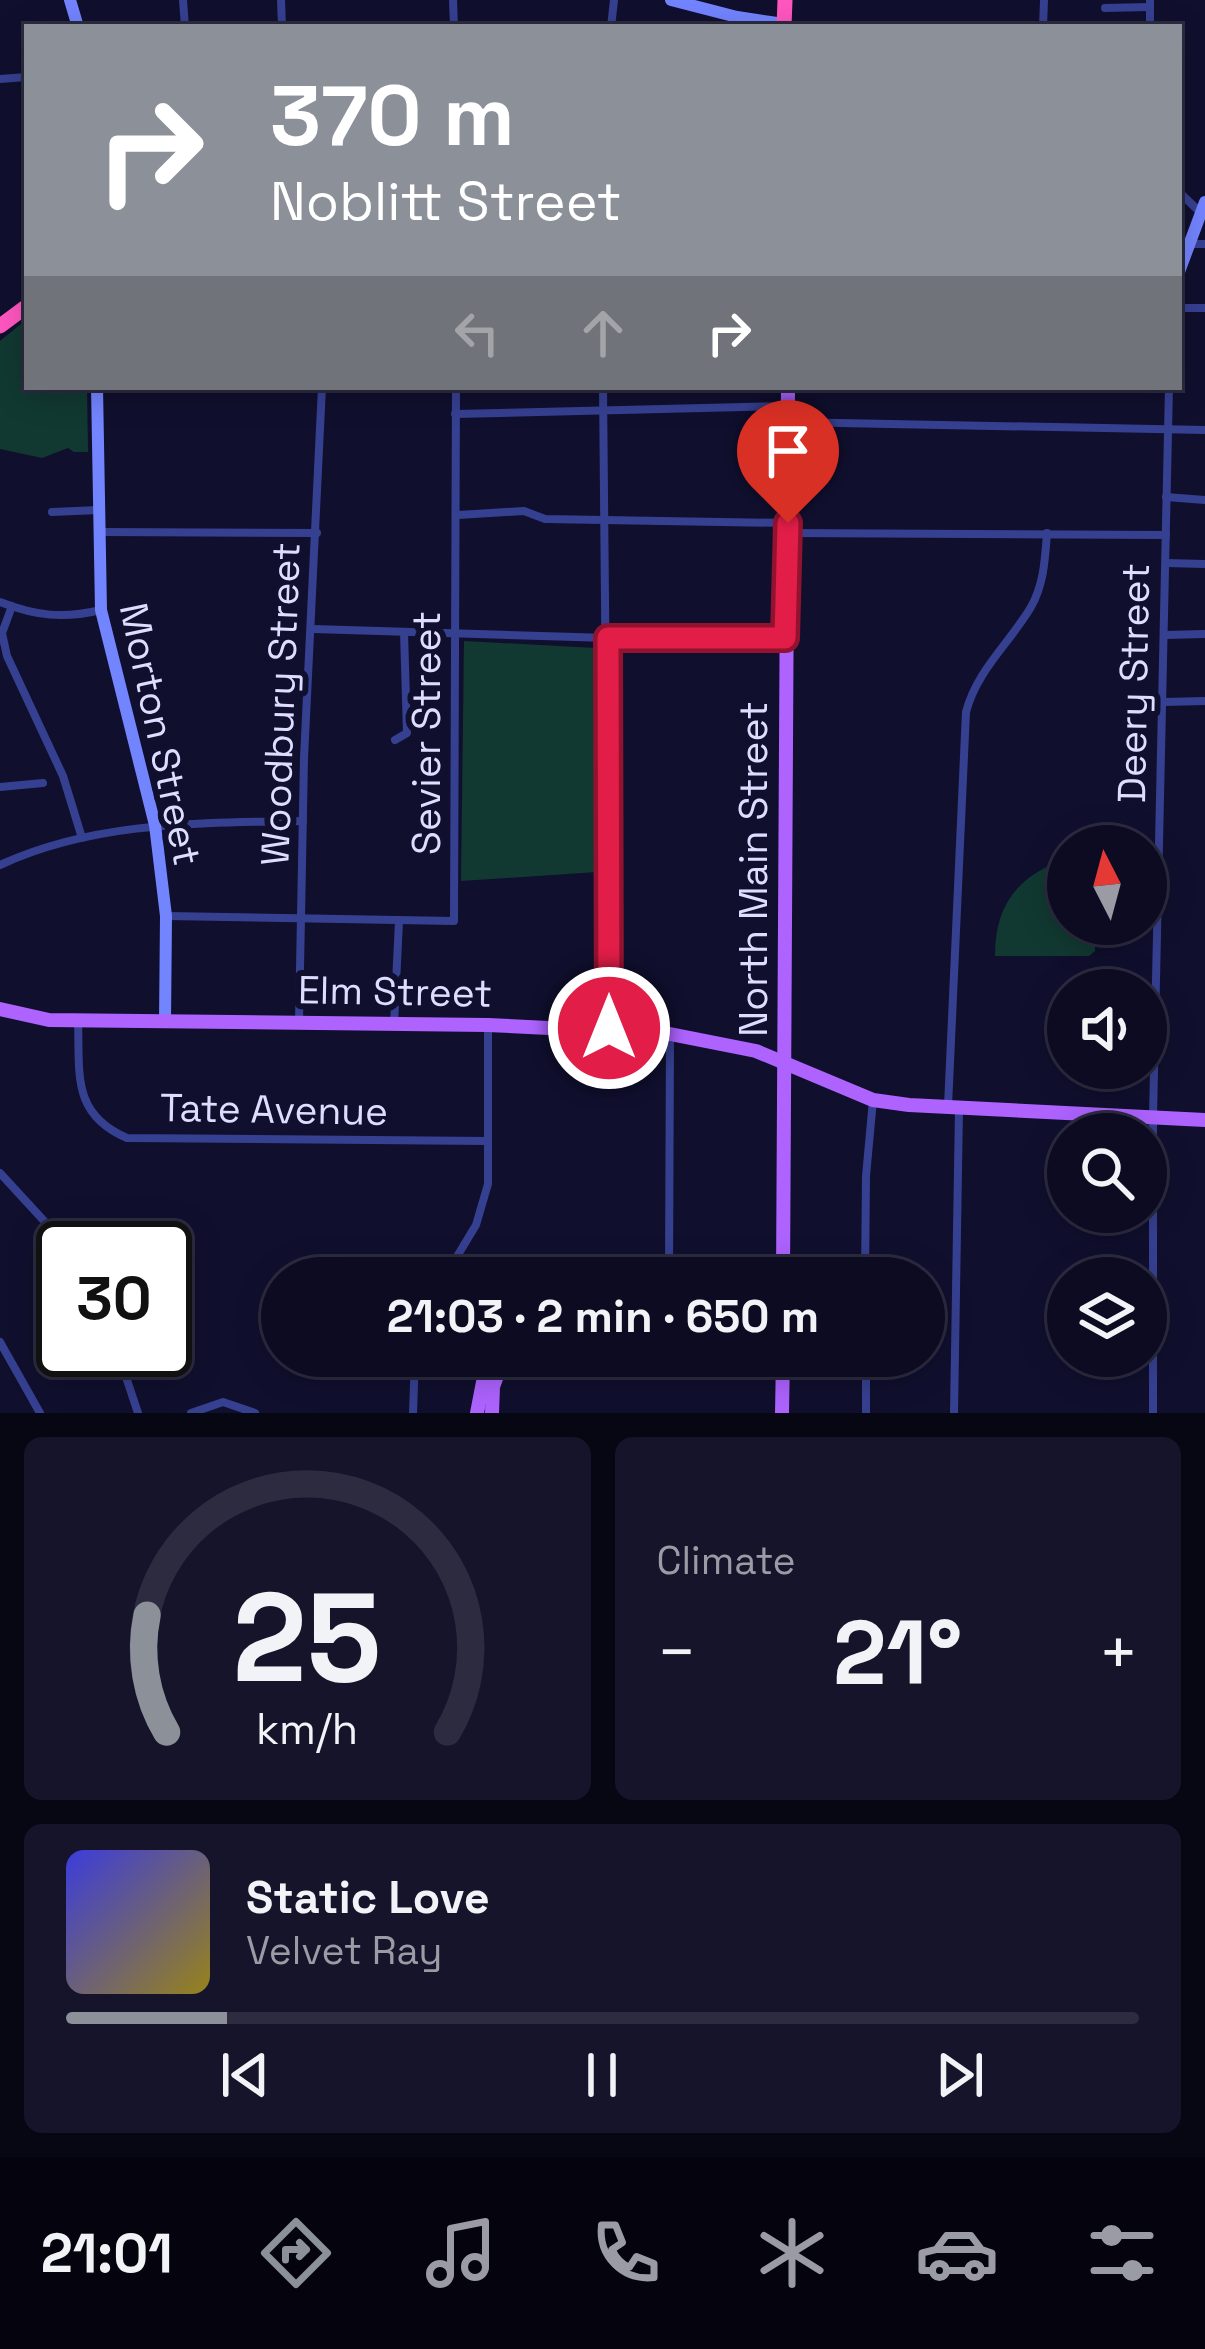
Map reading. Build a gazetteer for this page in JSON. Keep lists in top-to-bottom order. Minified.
{"streets":{"main road":["North Main Street","Elm Street"],"street":["Deery Street","Woodbury Street","Sevier Street","Morton Street","Tate Avenue"]},"crossings":[["Woodbury Street","Elm Street"],["Morton Street","Elm Street"],["North Main Street","Elm Street"],["Elm Street","Tate Avenue"]],"north":"top","page":{"turn":["370 m","Noblitt Street"],"limit":"30","trip":"21:03 · 2 min · 650 m","tile":"Climate","heat":["−","21°","+"],"song":["Static Love","Velvet Ray"],"tabs":"21:01","gauge":["25","km/h"]}}
